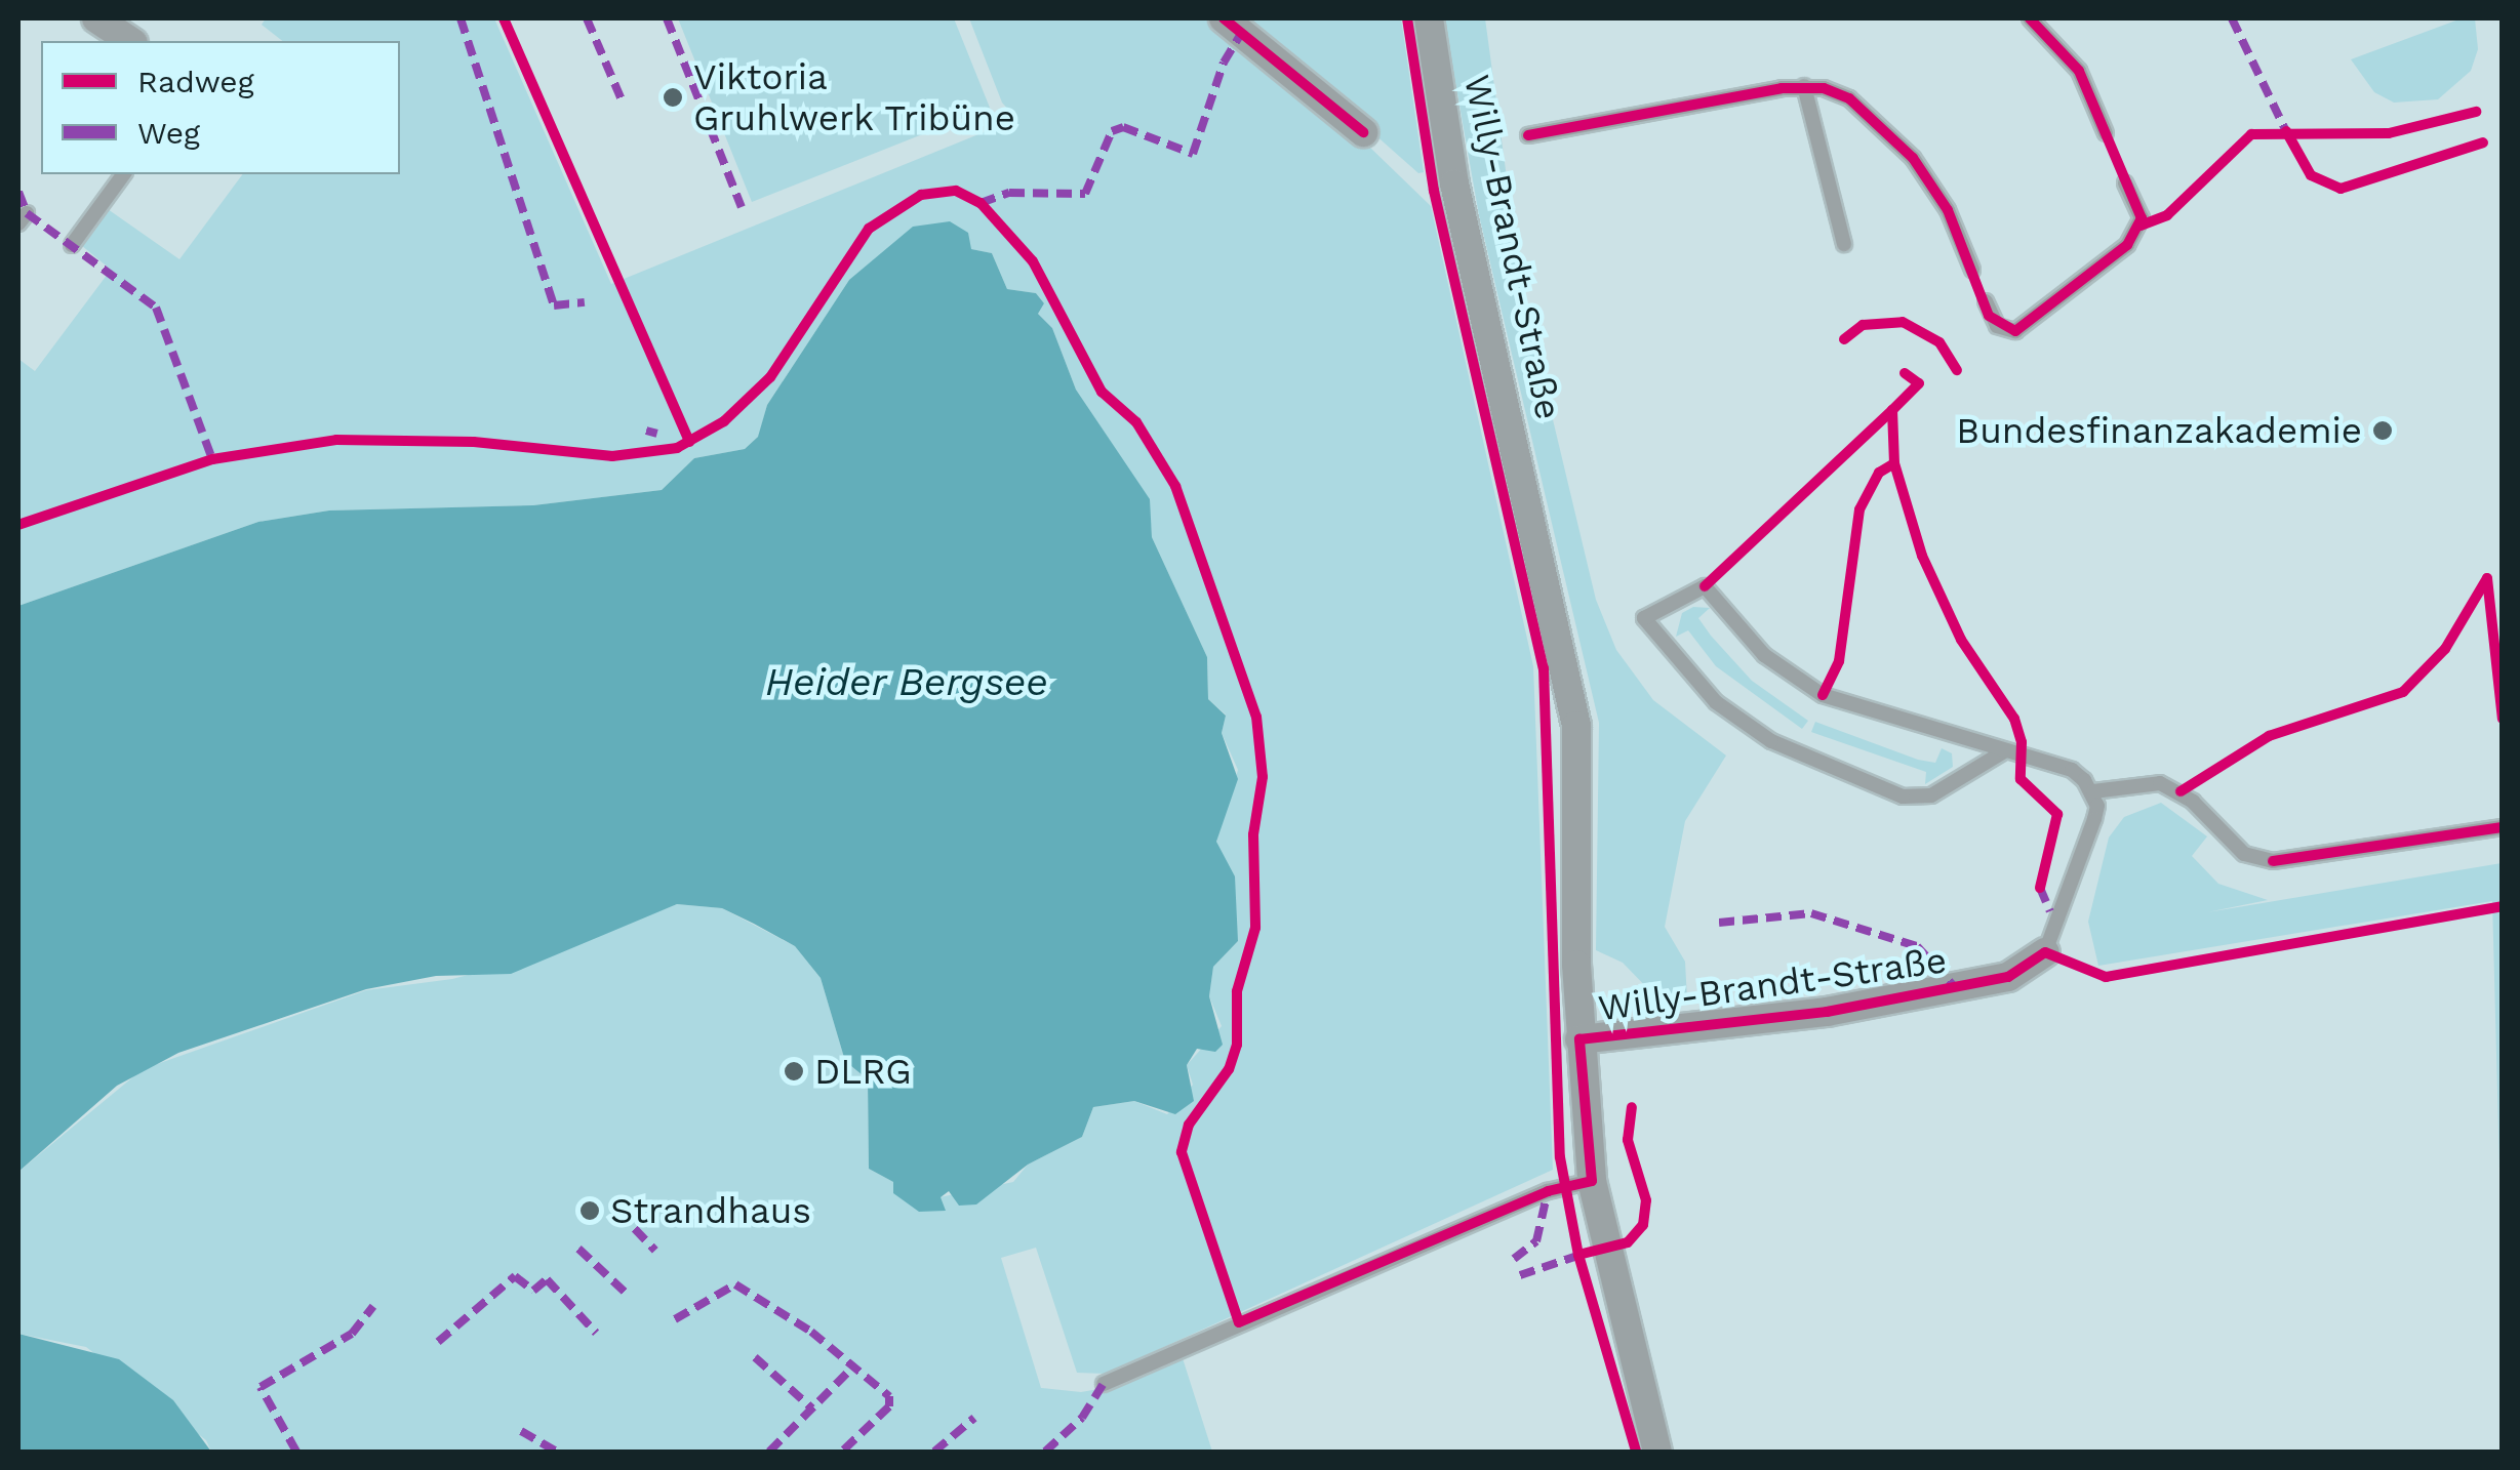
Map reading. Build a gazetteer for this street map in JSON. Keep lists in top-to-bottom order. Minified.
{"streets":{"street":["Willy-Brandt-Straße"]},"water":["Heider Bergsee"],"places":["Viktoria Gruhlwerk Tribüne","Bundesfinanzakademie","DLRG","Strandhaus"],"legend":["Radweg","Weg"]}
